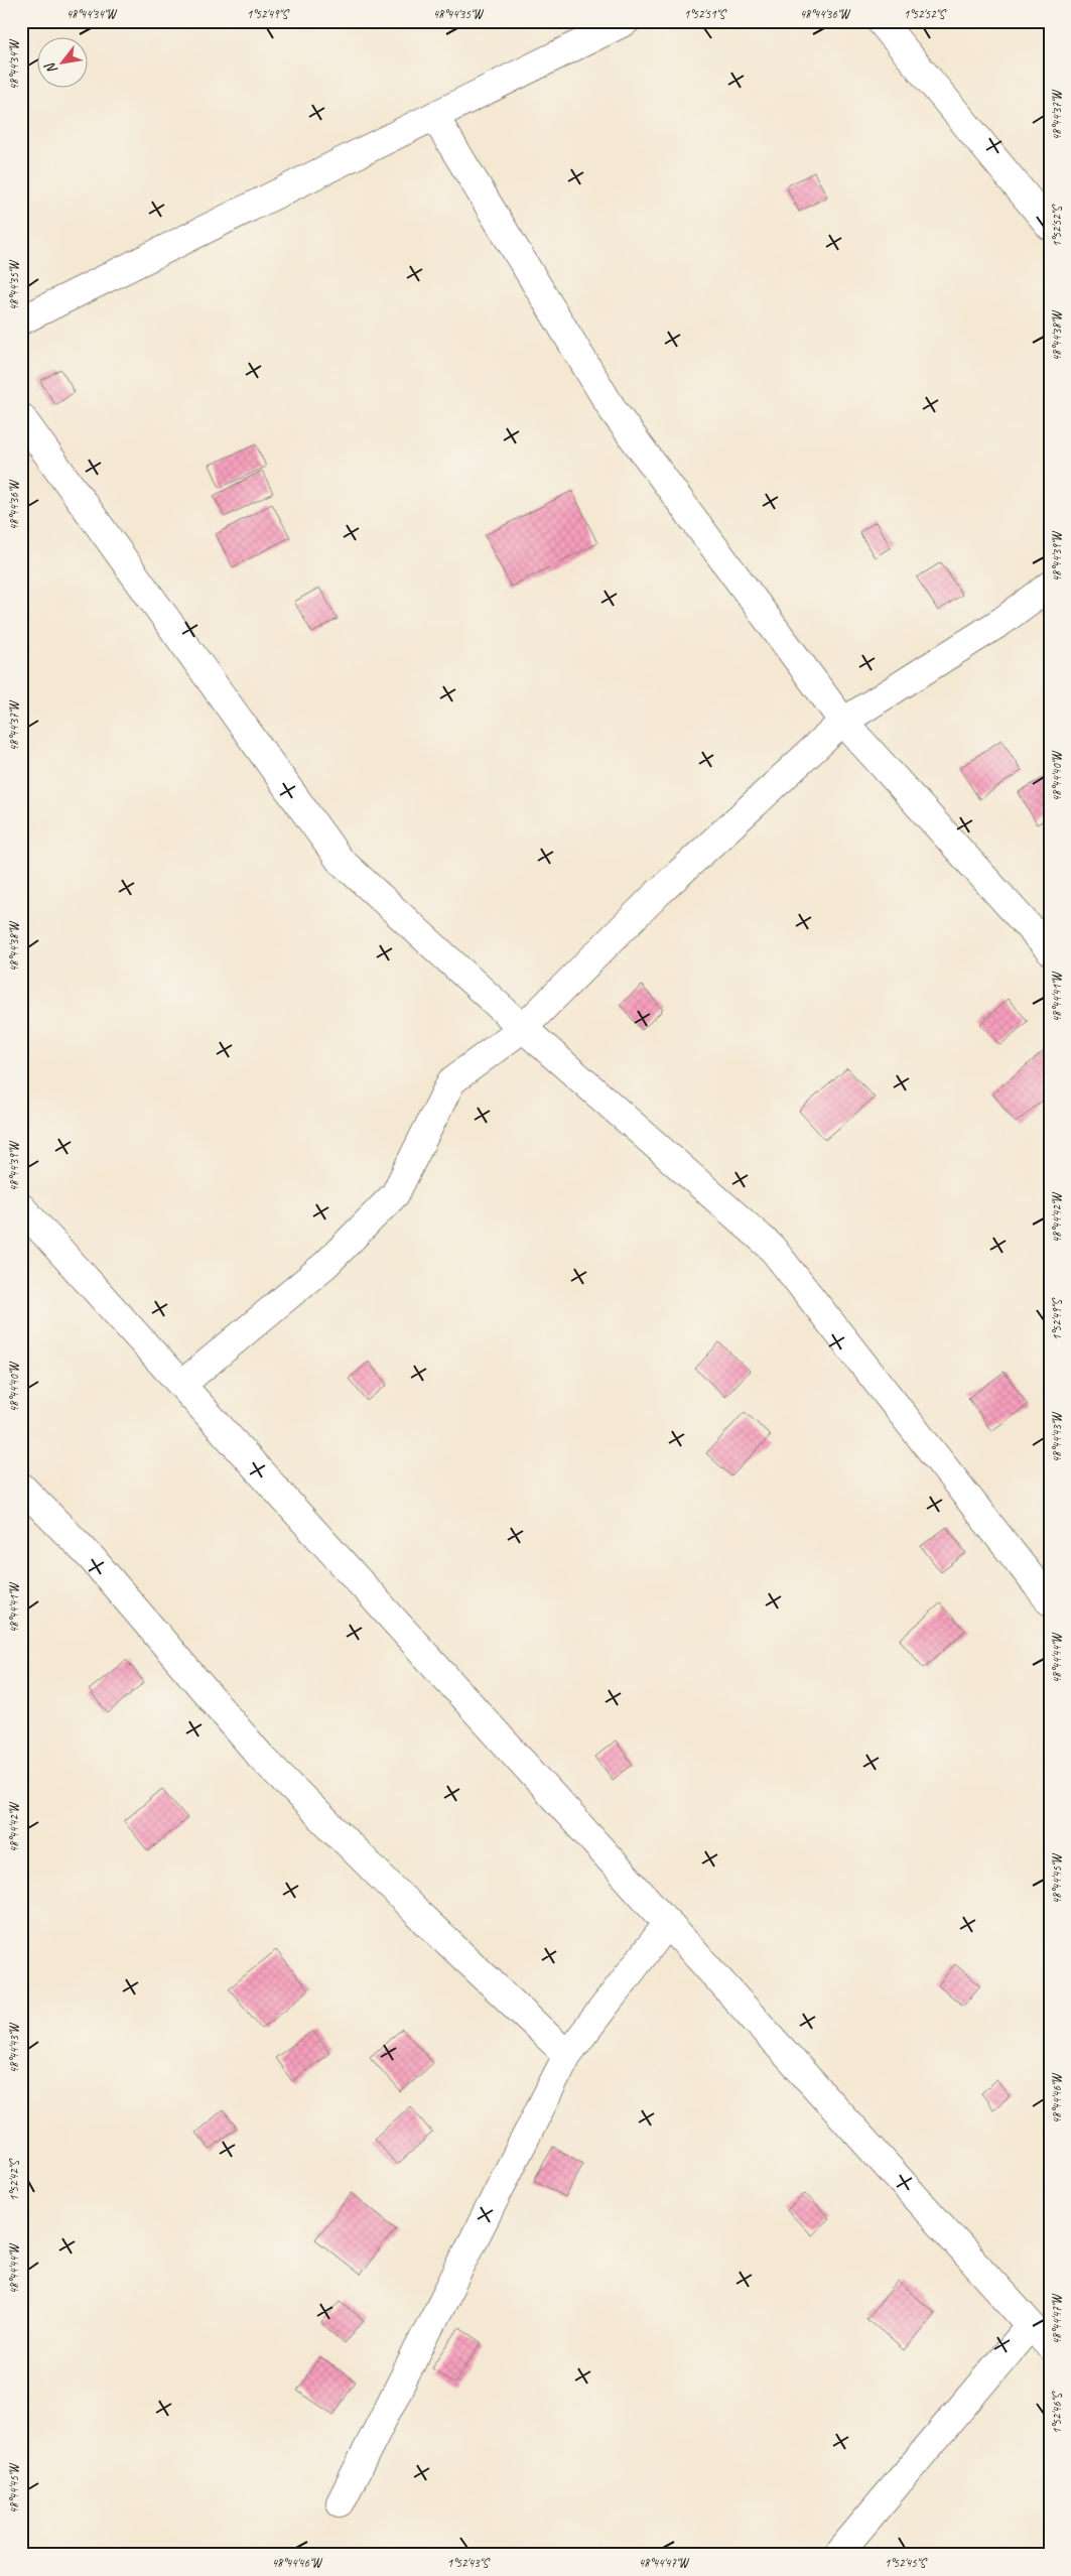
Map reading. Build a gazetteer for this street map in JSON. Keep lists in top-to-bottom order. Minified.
{"north":"bottom left","coordinates":["48°44'34\"W","1°52'49\"S","48°44'35\"W","1°52'51\"S","48°44'36\"W","1°52'52\"S","48°44'37\"W","48°44'38\"W","48°44'39\"W","48°44'40\"W","48°44'41\"W","48°44'42\"W","48°44'43\"W","48°44'44\"W","48°44'45\"W","48°44'46\"W","1°52'42\"S","48°44'47\"W","1°52'46\"S","1°52'43\"S","1°52'45\"S"]}
